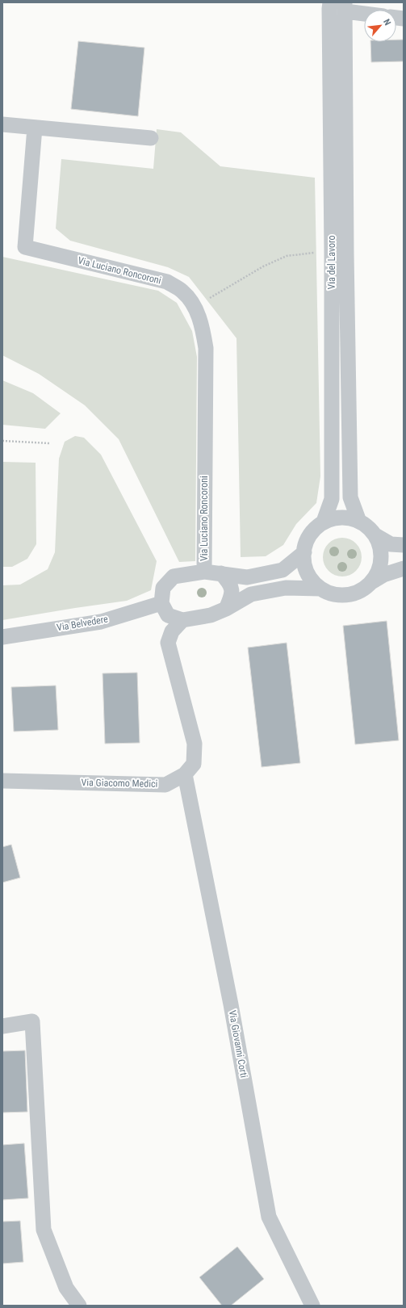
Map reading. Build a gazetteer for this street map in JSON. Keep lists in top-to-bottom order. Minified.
{"streets":{"street":["Via del Lavoro","Via Luciano Roncoroni","Via Belvedere","Via Giacomo Medici","Via Giovanni Corti"]},"crossings":[["Via Luciano Roncoroni","Via Belvedere"],["Via Luciano Roncoroni","Via Giacomo Medici"],["Via Belvedere","Via Giacomo Medici"],["Via Giacomo Medici","Via Giovanni Corti"]],"north":"top right"}
